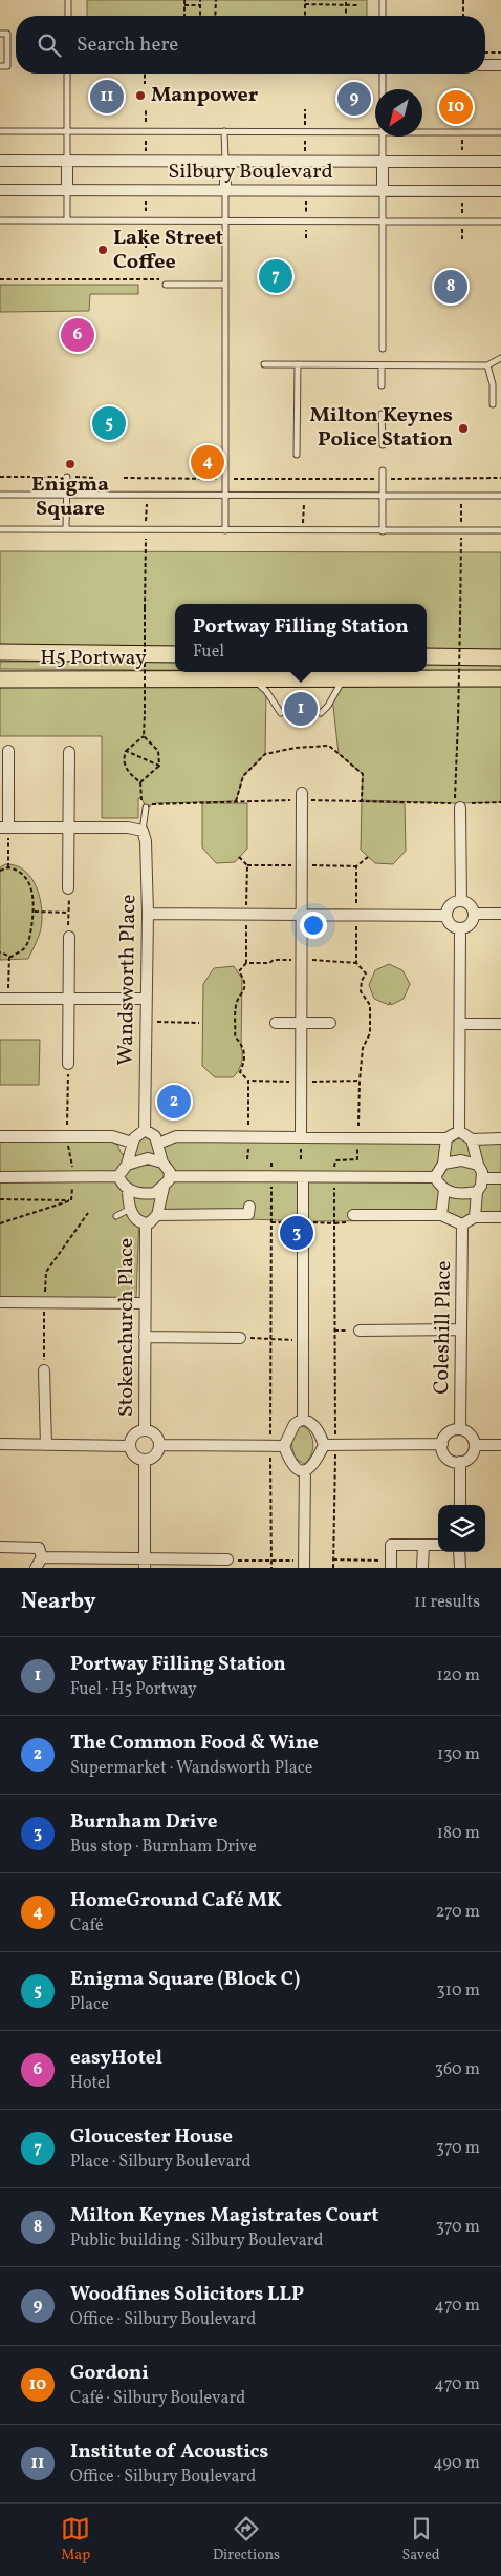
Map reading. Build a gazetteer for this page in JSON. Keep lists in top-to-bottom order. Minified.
{"streets":{"main road":["H5 Portway"],"street":["Silbury Boulevard","Wandsworth Place","Stokenchurch Place","Coleshill Place"]},"places":["Manpower","Lake Street Coffee","Milton Keynes Police Station","Enigma Square"],"north":"bottom left","page":{"search":"Search here","pins":["11","9","10","7","8","6","5","4","1","2","3"],"popup":["Portway Filling Station","Fuel"],"heading":["Nearby","11 results"],"list":[{"mark":"1","name":"Portway Filling Station","note":"Fuel · H5 Portway","value":"120 m"},{"mark":"2","name":"The Common Food & Wine","note":"Supermarket · Wandsworth Place","value":"130 m"},{"mark":"3","name":"Burnham Drive","note":"Bus stop · Burnham Drive","value":"180 m"},{"mark":"4","name":"HomeGround Café MK","note":"Café","value":"270 m"},{"mark":"5","name":"Enigma Square (Block C)","note":"Place","value":"310 m"},{"mark":"6","name":"easyHotel","note":"Hotel","value":"360 m"},{"mark":"7","name":"Gloucester House","note":"Place · Silbury Boulevard","value":"370 m"},{"mark":"8","name":"Milton Keynes Magistrates Court","note":"Public building · Silbury Boulevard","value":"370 m"},{"mark":"9","name":"Woodfines Solicitors LLP","note":"Office · Silbury Boulevard","value":"470 m"},{"mark":"10","name":"Gordoni","note":"Café · Silbury Boulevard","value":"470 m"},{"mark":"11","name":"Institute of Acoustics","note":"Office · Silbury Boulevard","value":"490 m"}],"nav":["Map","Directions","Saved"]}}
